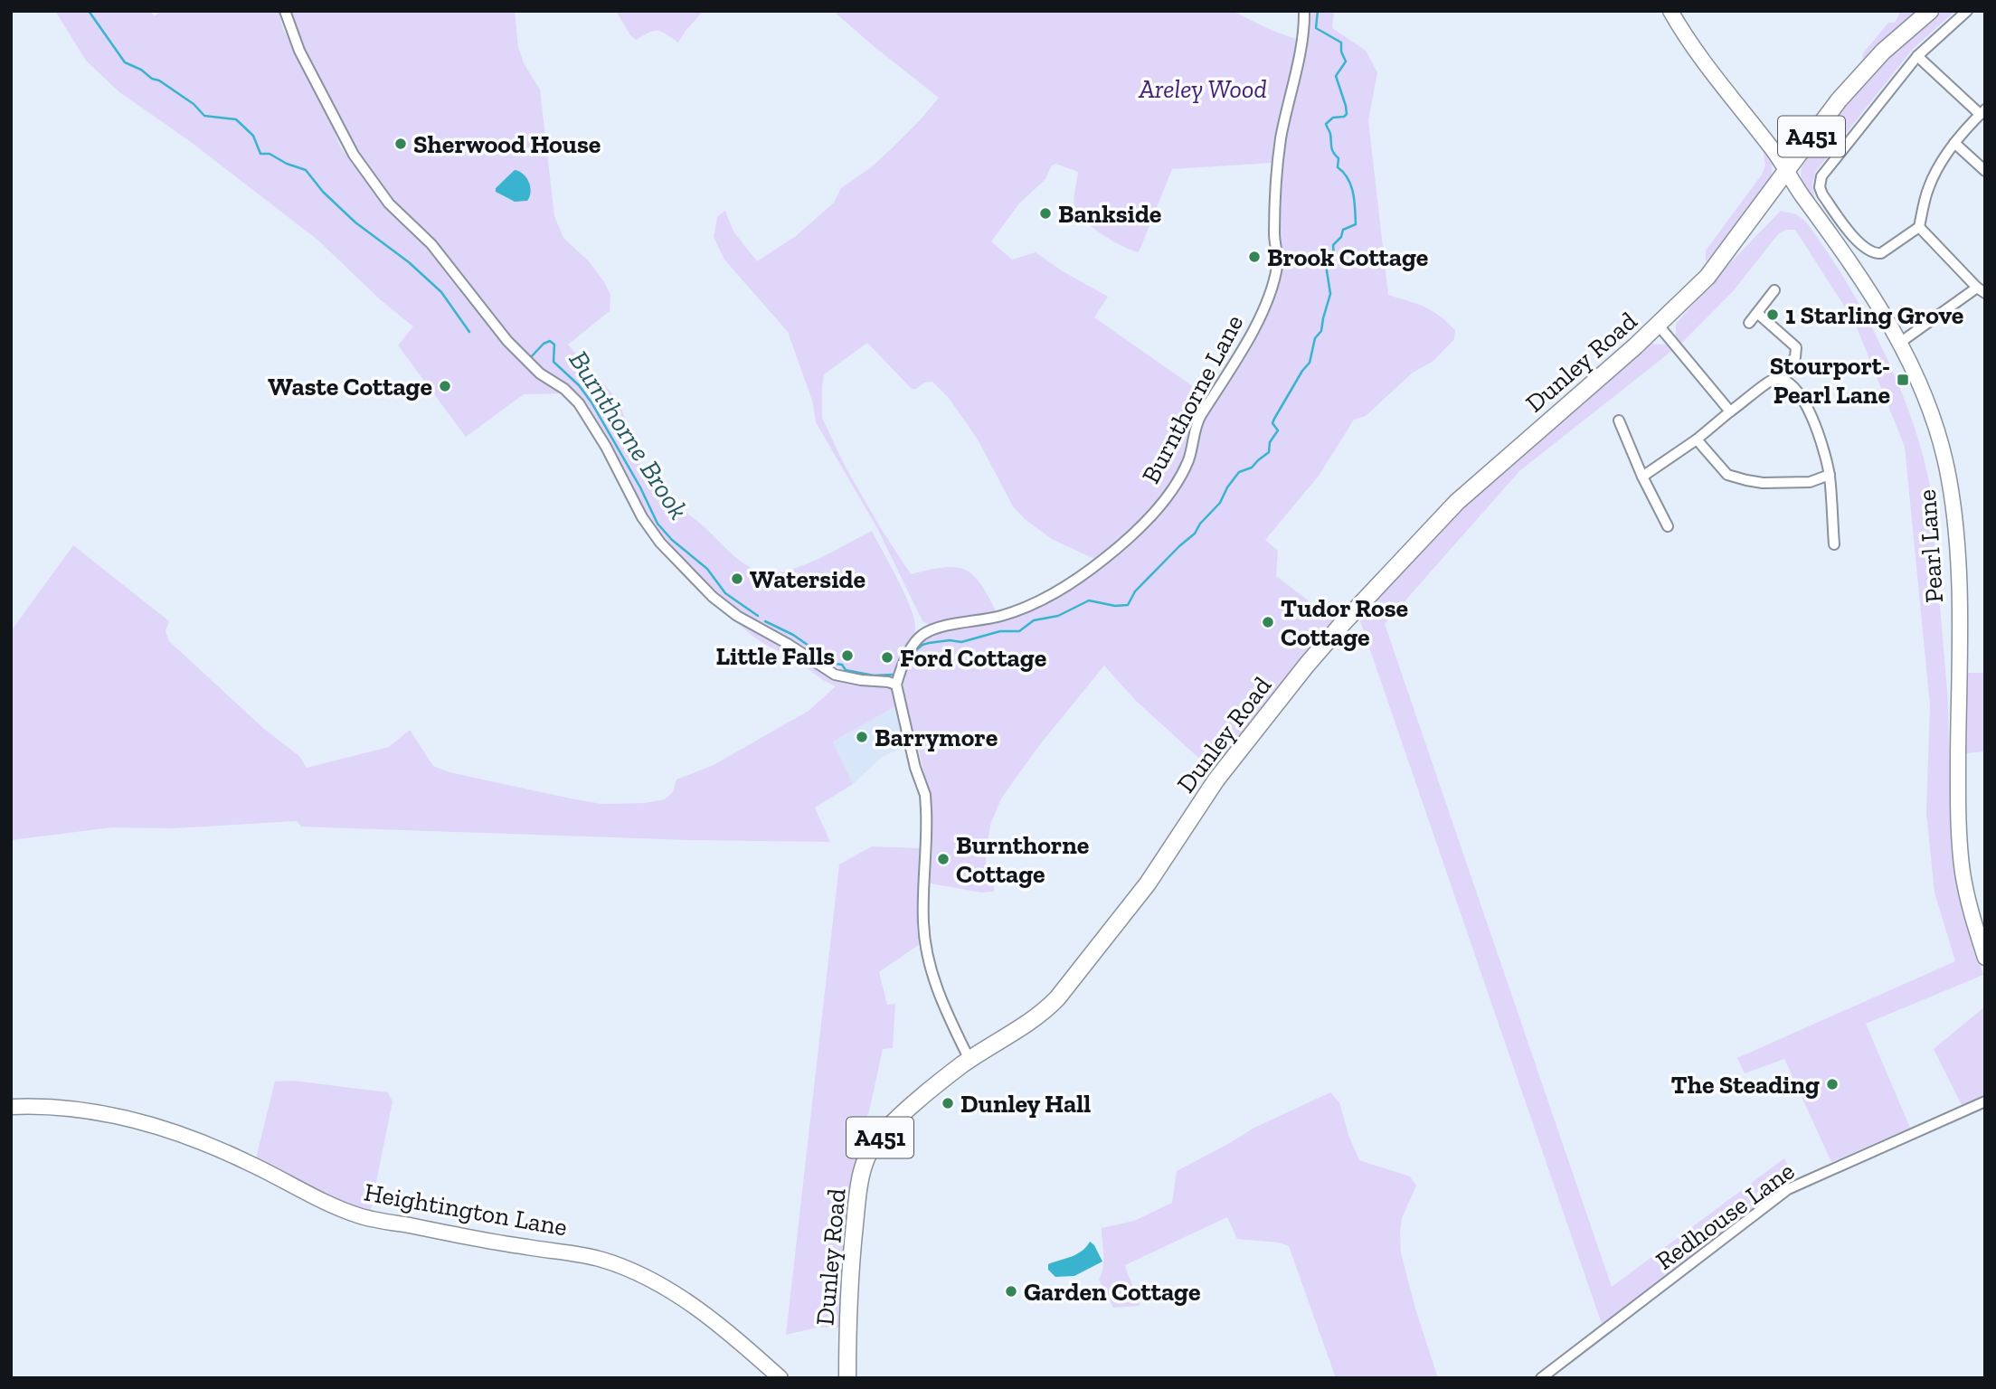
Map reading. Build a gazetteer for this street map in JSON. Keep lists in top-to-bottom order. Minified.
{"streets":{"main road":["A451","Dunley Road","Pearl Lane","Heightington Lane"],"street":["Burnthorne Lane","Redhouse Lane"]},"crossings":[["Dunley Road","Pearl Lane"]],"water":["Burnthorne Brook"],"parks":["Areley Wood"],"places":{"other":["Sherwood House","Bankside","Brook Cottage","1 Starling Grove","Waste Cottage","Waterside","Tudor Rose Cottage","Little Falls","Ford Cottage","Barrymore","Burnthorne Cottage","The Steading","Dunley Hall","Garden Cottage"],"transit":["Stourport- Pearl Lane"]}}
